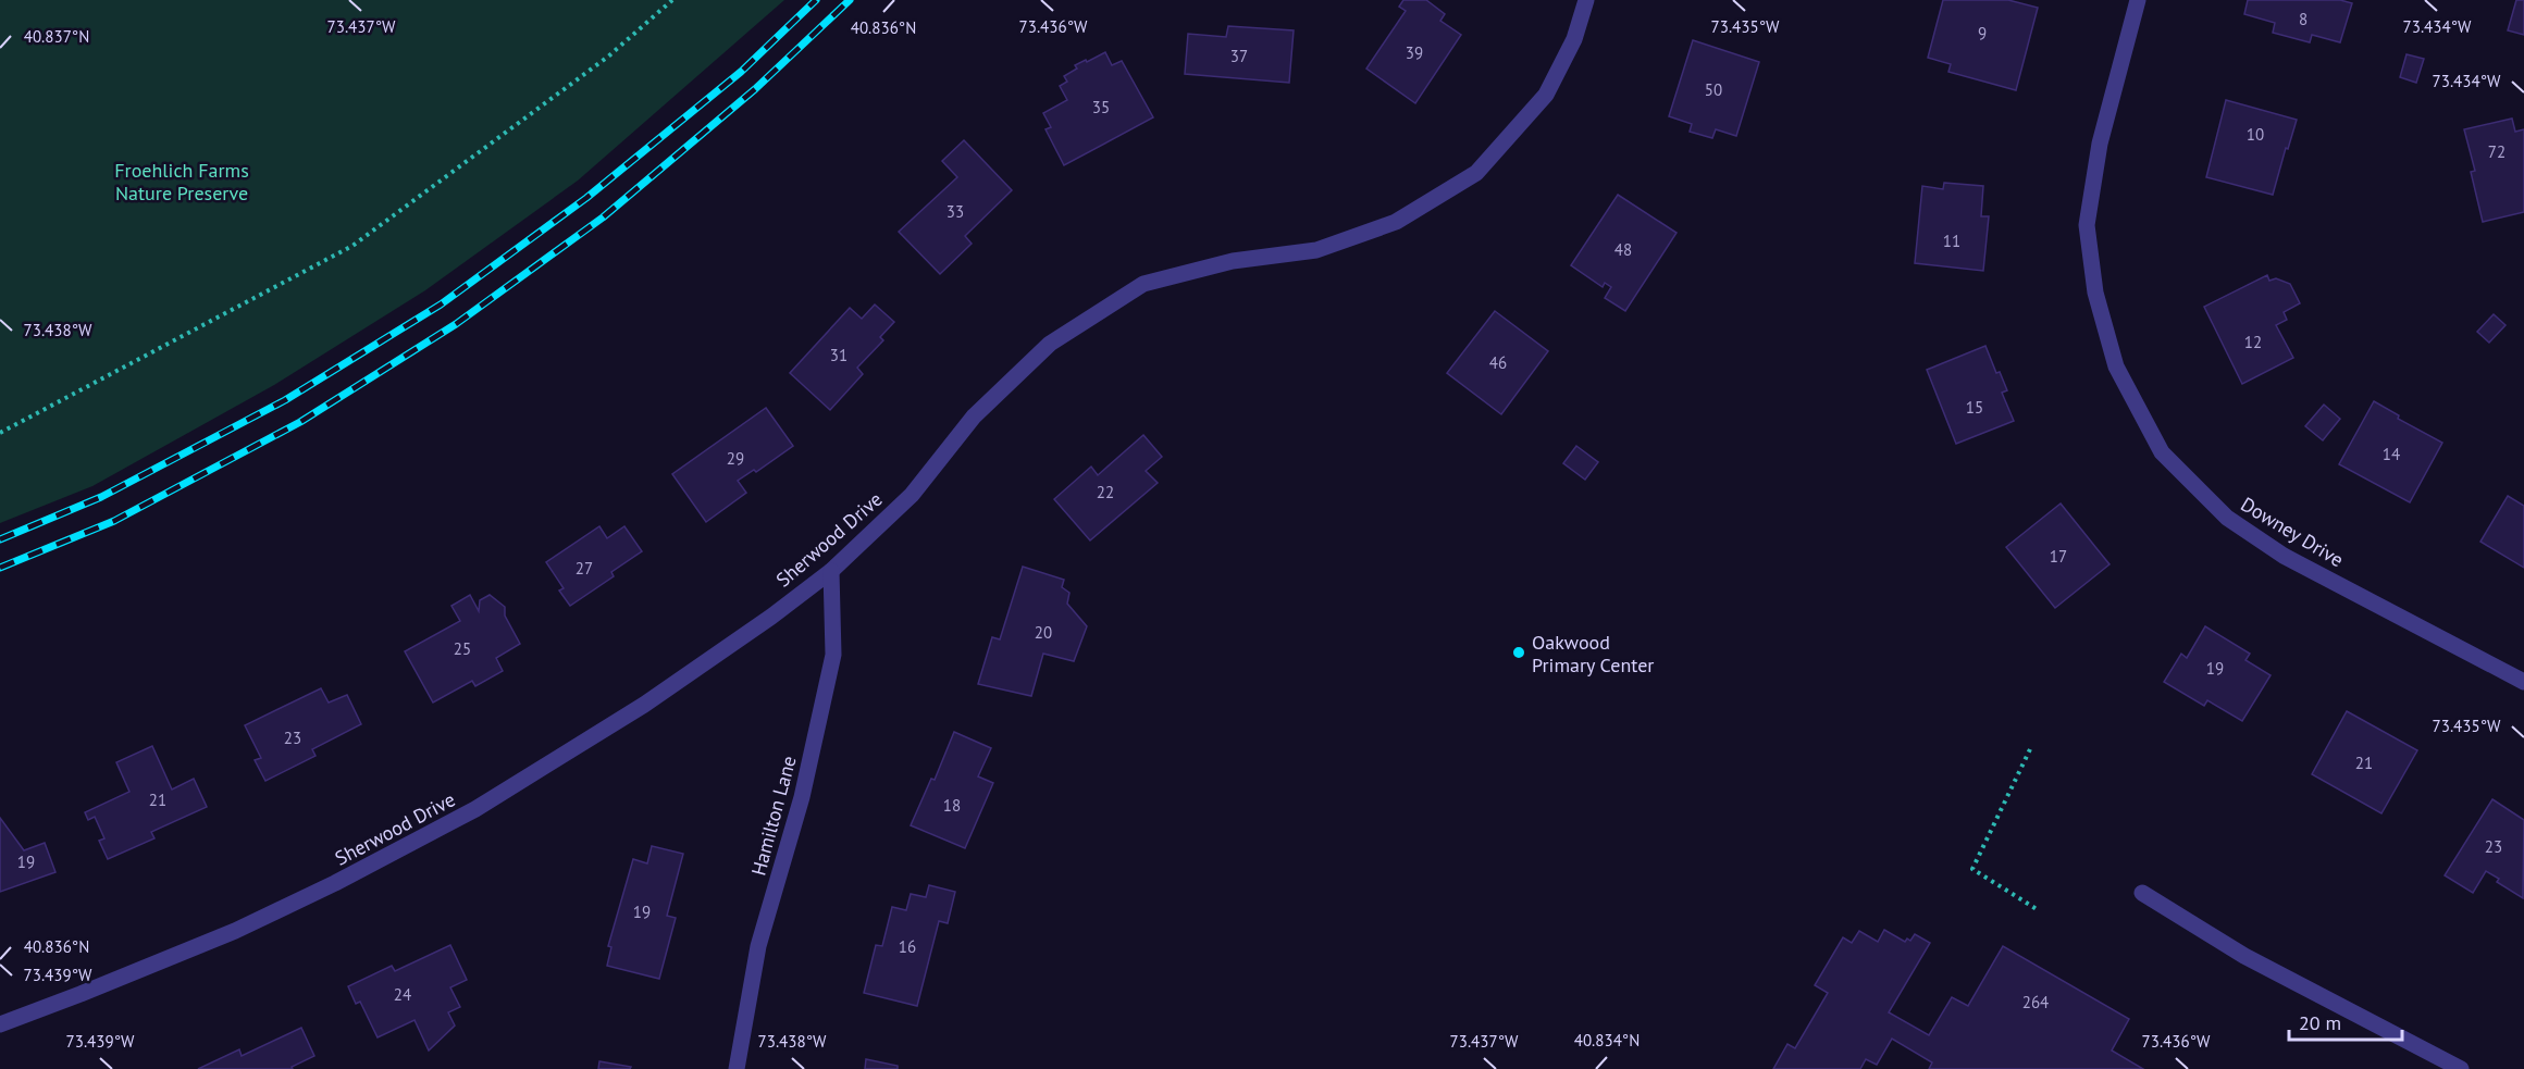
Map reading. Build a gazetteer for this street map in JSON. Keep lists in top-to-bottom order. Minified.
{"streets":{"street":["Downey Drive","Sherwood Drive","Hamilton Lane"]},"crossings":[["Sherwood Drive","Hamilton Lane"]],"parks":["Froehlich Farms Nature Preserve"],"places":["Oakwood Primary Center"],"house_numbers":["8","9","39","37","50","35","10","72","33","11","48","12","31","46","15","14","29","22","17","27","20","25","19","23","21","21","18","23","19","19","16","24","264"],"scale_bar":"20 m","coordinates":["73.437°W","73.436°W","73.435°W","73.434°W","40.836°N","40.837°N","73.438°W","73.439°W","40.834°N"]}
